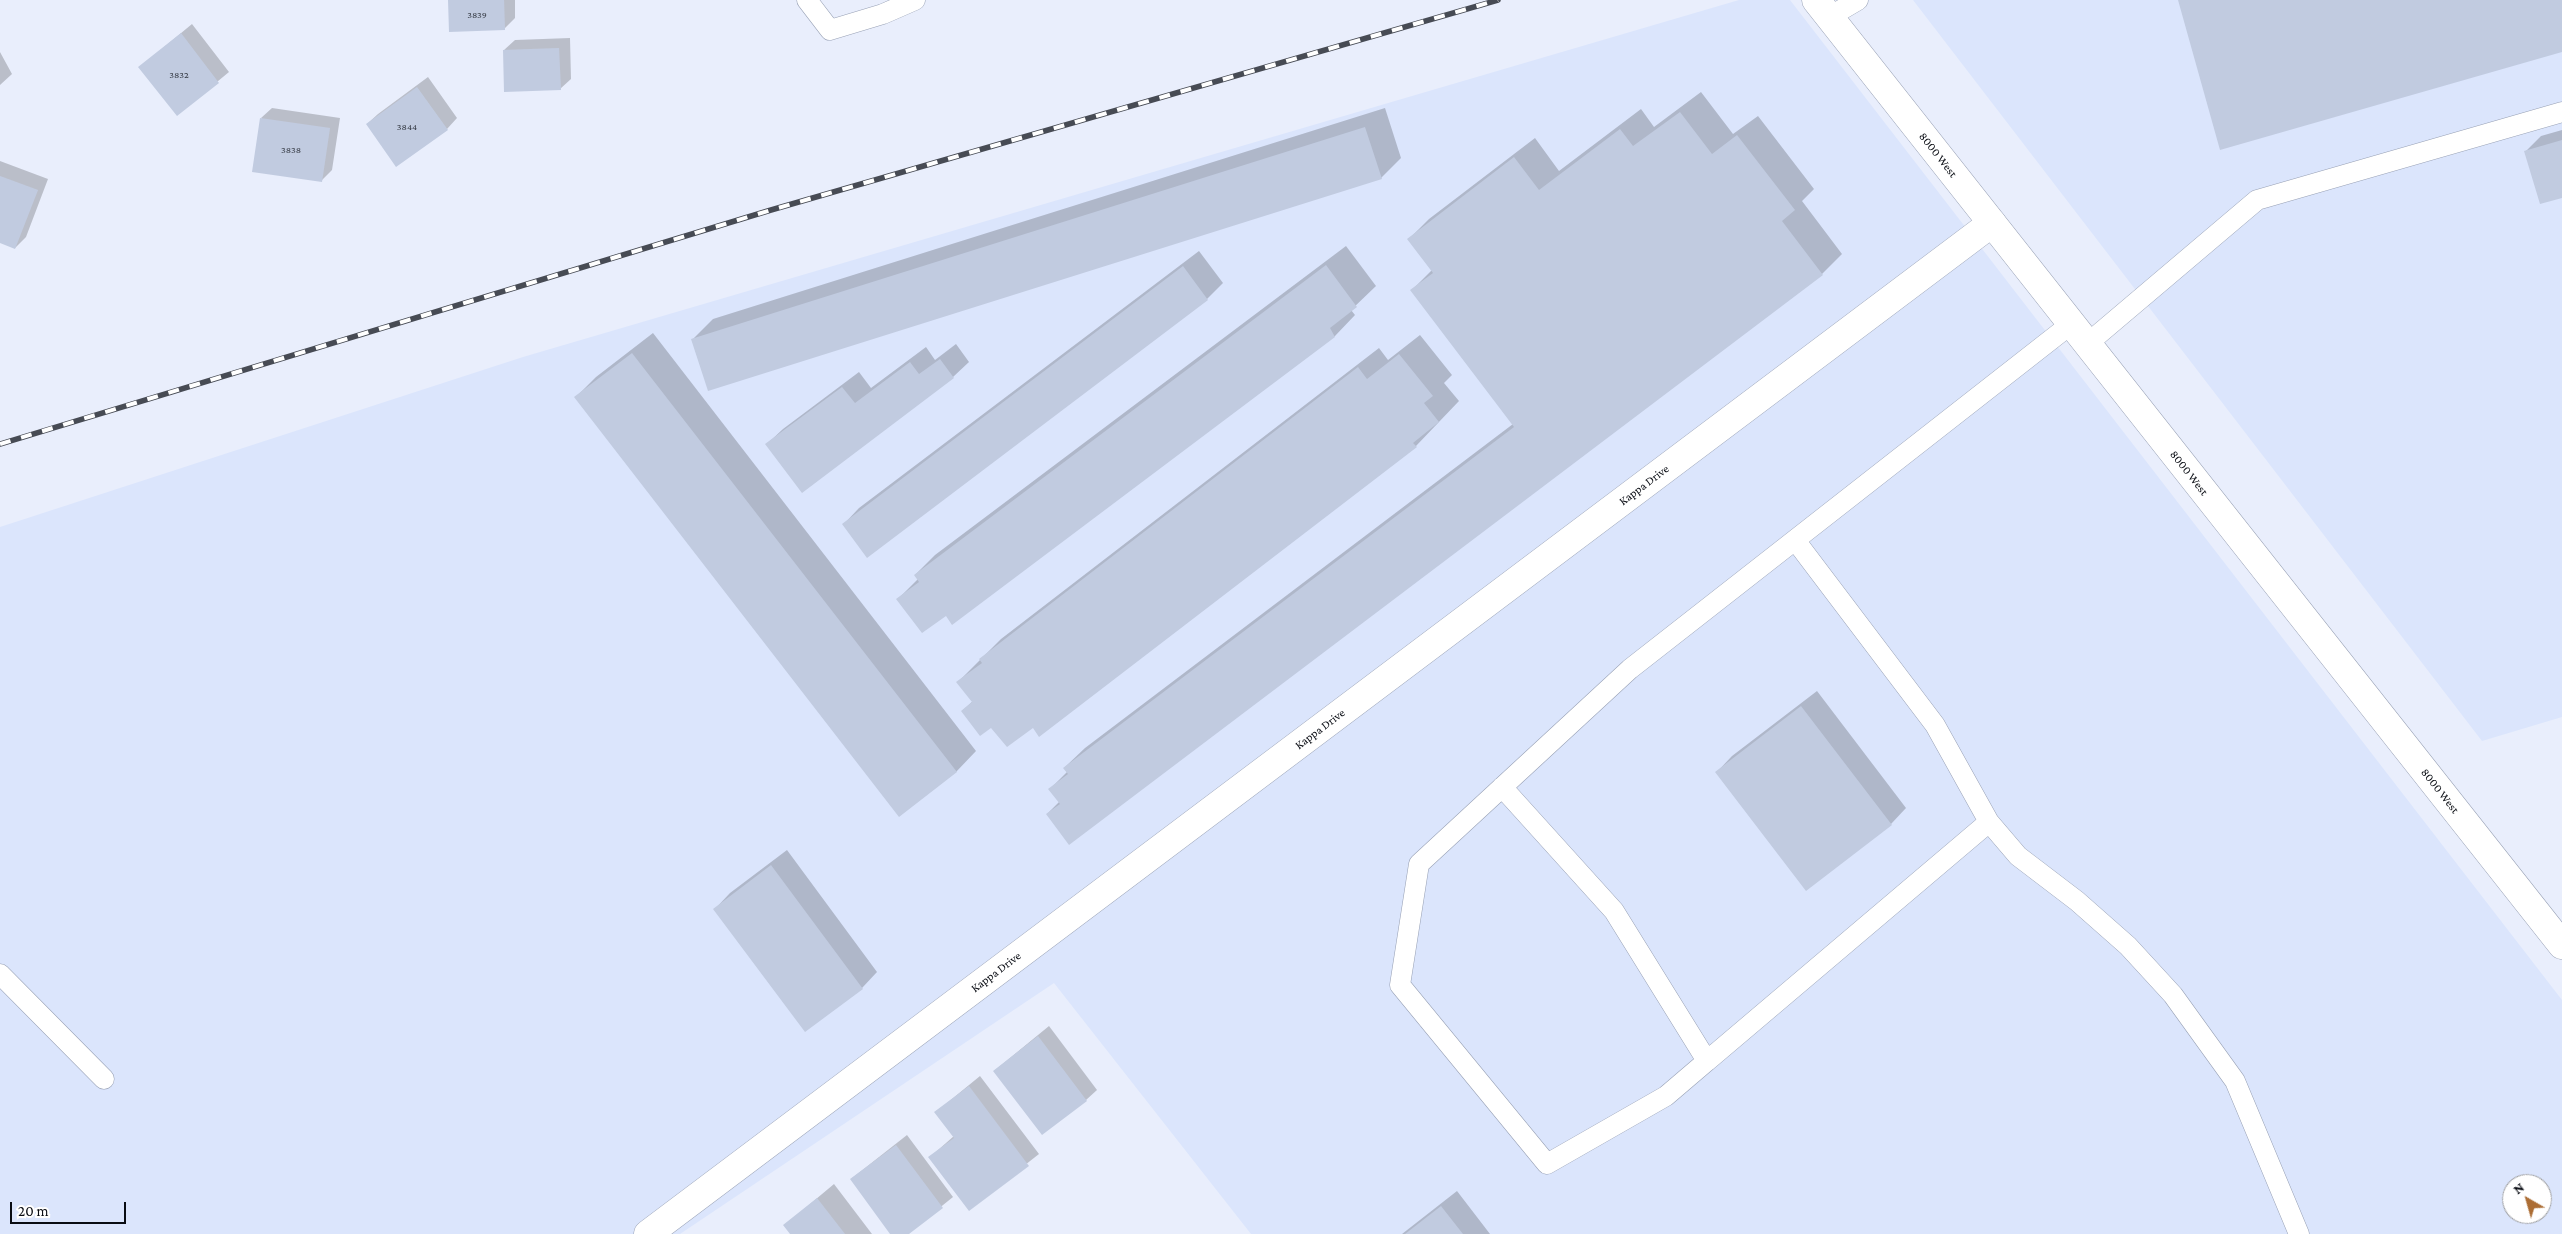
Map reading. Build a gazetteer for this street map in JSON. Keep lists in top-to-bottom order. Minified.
{"streets":{"street":["8000 West","Kappa Drive"]},"crossings":[["8000 West","Kappa Drive"]],"house_numbers":["3839","3832","3844","3838"],"scale_bar":"20 m","north":"top left"}
